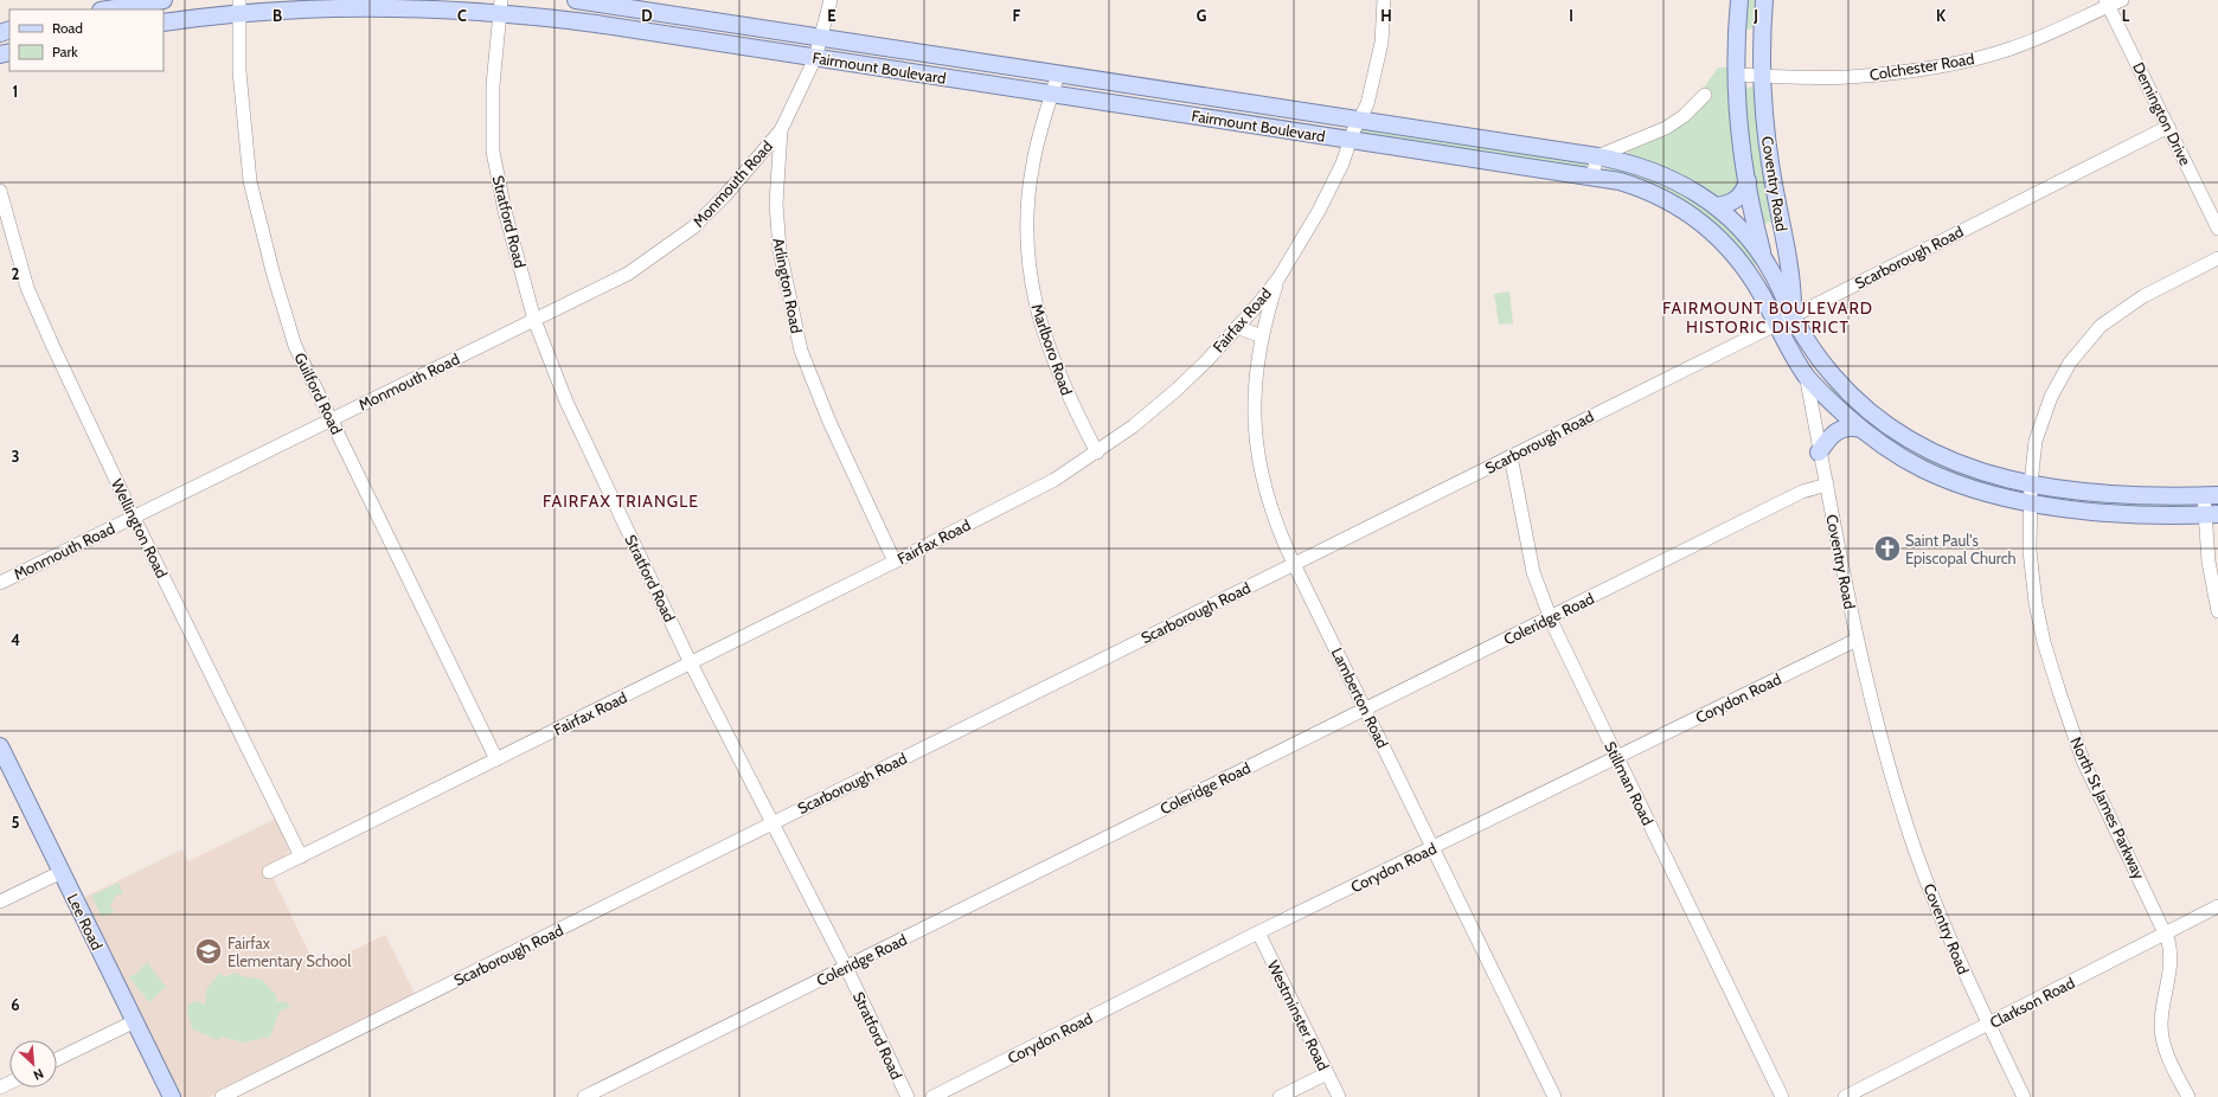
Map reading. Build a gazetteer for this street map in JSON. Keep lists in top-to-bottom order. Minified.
{"streets":{"main road":["Fairmount Boulevard","Coventry Road","Lee Road"],"street":["Colchester Road","Demington Drive","Monmouth Road","Stratford Road","Scarborough Road","Arlington Road","Fairfax Road","Marlboro Road","Guilford Road","Wellington Road","Coleridge Road","Lamberton Road","Corydon Road","Stillman Road","North St James Parkway","Clarkson Road","Westminster Road"]},"crossings":[["Colchester Road","Demington Drive"],["Colchester Road","Coventry Road"],["Fairmount Boulevard","Coventry Road"],["Fairmount Boulevard","Stratford Road"],["Fairmount Boulevard","Scarborough Road"],["Fairmount Boulevard","Arlington Road"],["Fairmount Boulevard","Fairfax Road"],["Fairmount Boulevard","Marlboro Road"],["Fairmount Boulevard","Guilford Road"],["Fairmount Boulevard","North St James Parkway"],["Demington Drive","Scarborough Road"],["Monmouth Road","Stratford Road"],["Monmouth Road","Arlington Road"],["Monmouth Road","Guilford Road"],["Monmouth Road","Wellington Road"],["Coventry Road","Scarborough Road"],["Coventry Road","Coleridge Road"],["Coventry Road","Corydon Road"],["Coventry Road","Clarkson Road"],["Stratford Road","Scarborough Road"],["Stratford Road","Fairfax Road"],["Stratford Road","Coleridge Road"],["Scarborough Road","Lamberton Road"],["Scarborough Road","Stillman Road"],["Arlington Road","Fairfax Road"],["Fairfax Road","Marlboro Road"],["Fairfax Road","Guilford Road"],["Fairfax Road","Wellington Road"],["Fairfax Road","Lamberton Road"],["Coleridge Road","Lamberton Road"],["Coleridge Road","Stillman Road"],["Lamberton Road","Corydon Road"],["Corydon Road","Stillman Road"],["Corydon Road","Westminster Road"],["North St James Parkway","Clarkson Road"]],"districts":["FAIRMOUNT BOULEVARD HISTORIC DISTRICT","FAIRFAX TRIANGLE"],"places":{"church":["Saint Paul's Episcopal Church"],"school or university":["Fairfax Elementary School"]},"legend":["Road","Park"],"north":"bottom right","grid":{"columns":["B","C","D","E","F","G","H","I","J","K","L"],"rows":["1","2","3","4","5","6"]}}
